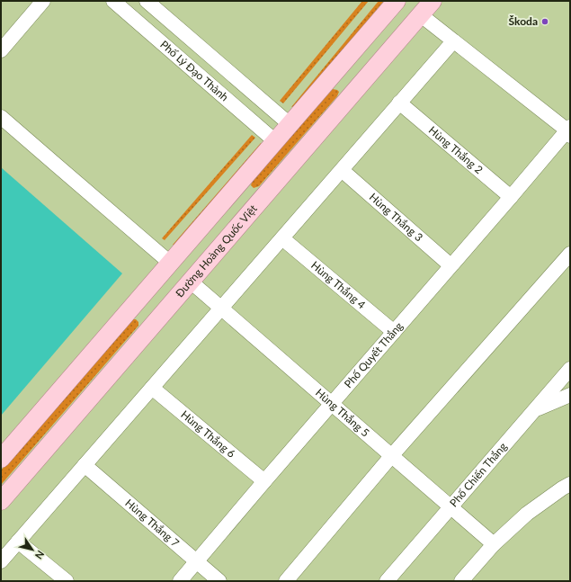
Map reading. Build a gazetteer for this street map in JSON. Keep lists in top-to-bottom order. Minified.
{"streets":{"main road":["Đường Hoàng Quốc Việt"],"street":["Phố Lý Đạo Thành","Hùng Thắng 2","Hùng Thắng 3","Hùng Thắng 4","Phố Quyết Thắng","Hùng Thắng 5","Hùng Thắng 6","Phố Chiến Thắng","Hùng Thắng 7"]},"crossings":[["Hùng Thắng 2","Phố Quyết Thắng"],["Hùng Thắng 3","Phố Quyết Thắng"],["Đường Hoàng Quốc Việt","Hùng Thắng 5"],["Hùng Thắng 4","Phố Quyết Thắng"],["Phố Quyết Thắng","Hùng Thắng 5"],["Phố Quyết Thắng","Hùng Thắng 6"],["Phố Quyết Thắng","Hùng Thắng 7"],["Hùng Thắng 5","Phố Chiến Thắng"]],"places":["Škoda"],"north":"bottom right"}
